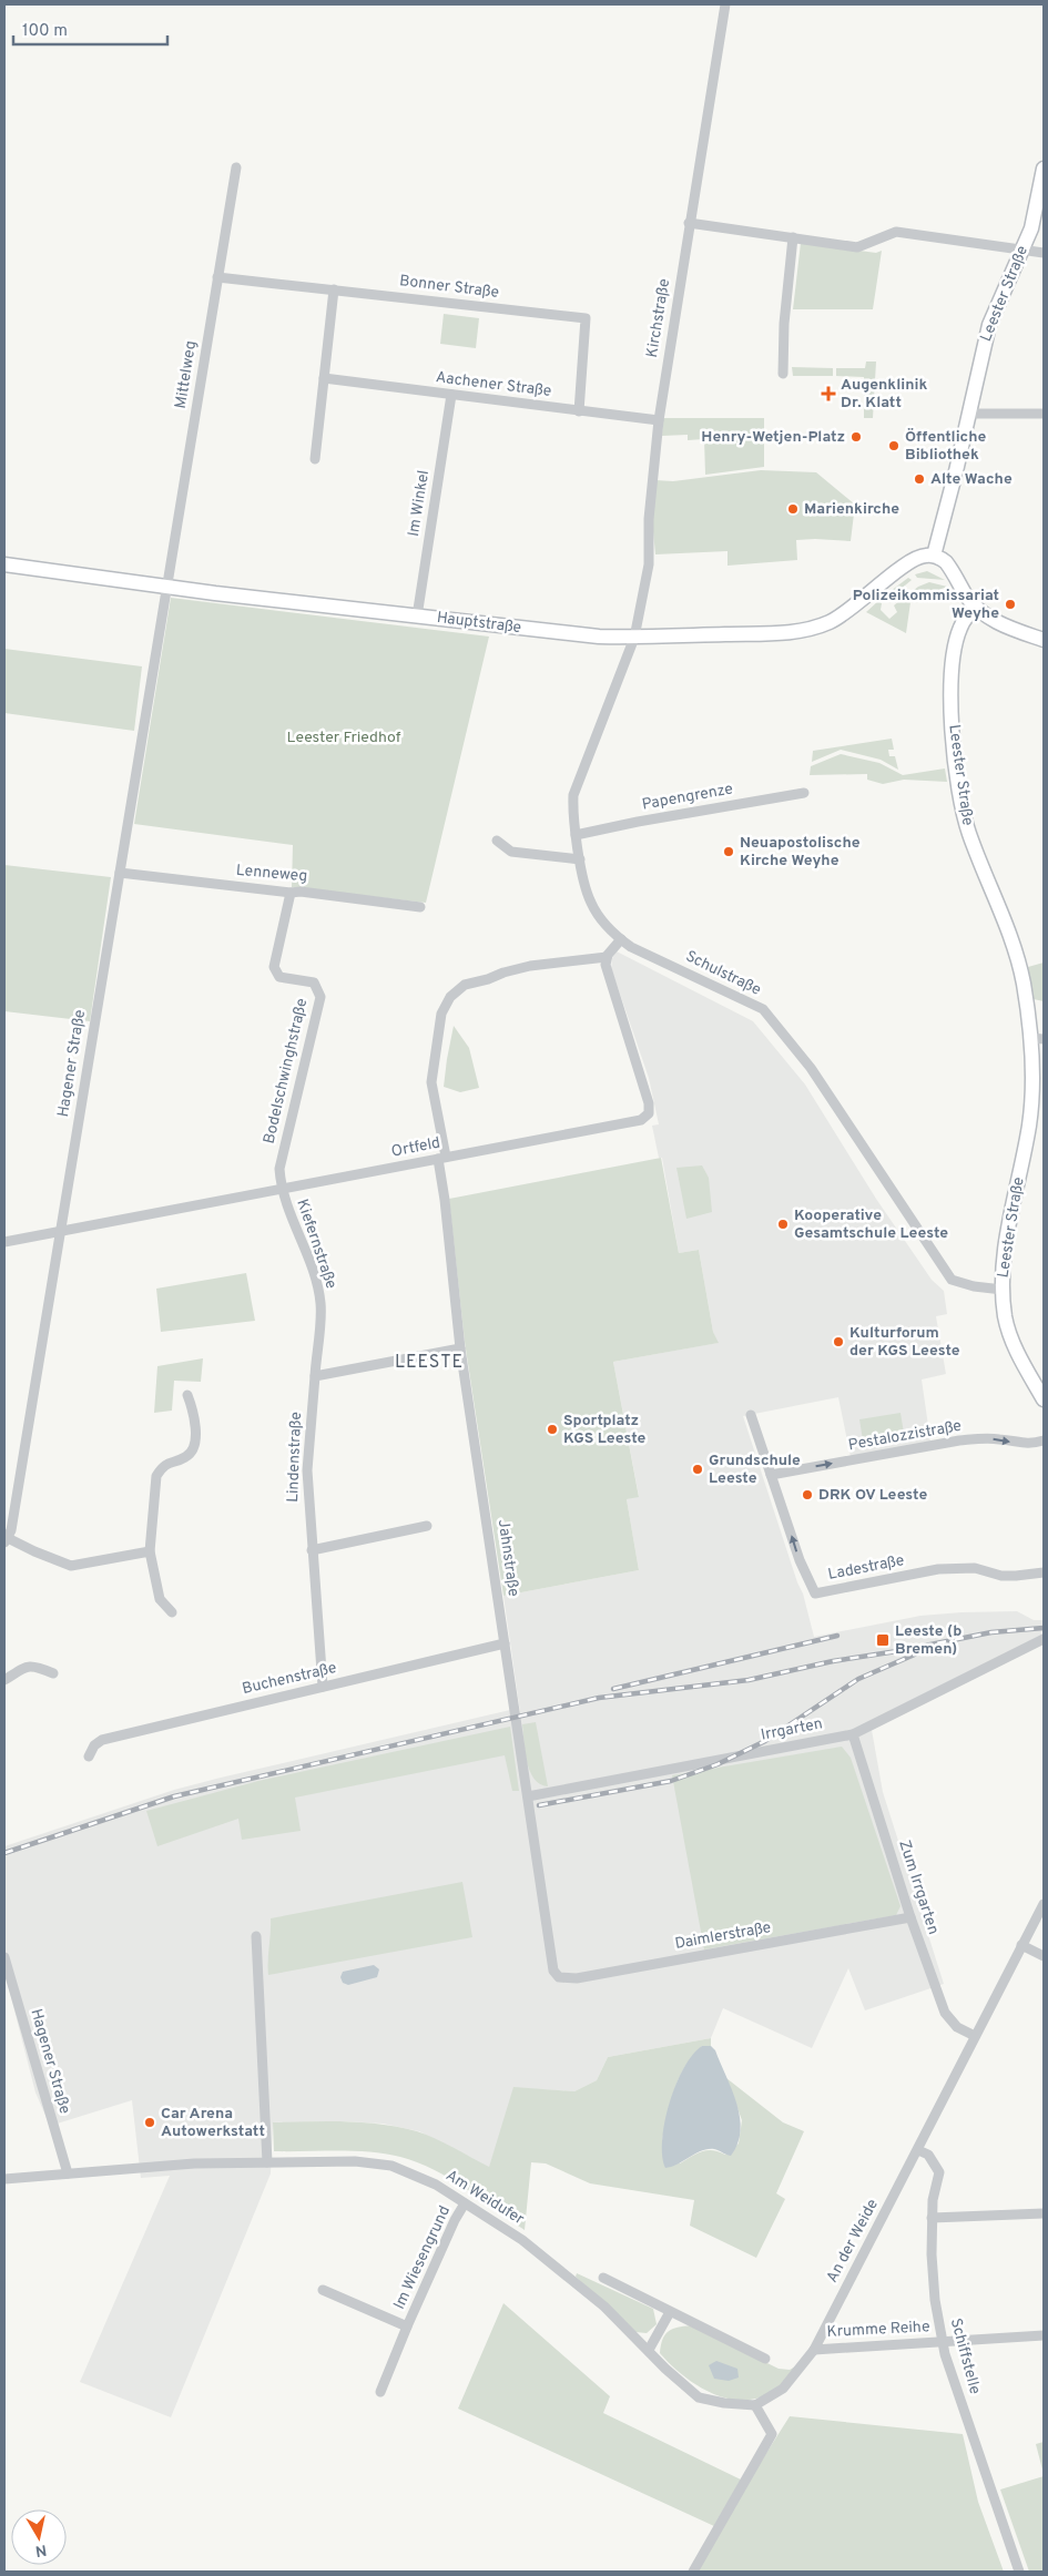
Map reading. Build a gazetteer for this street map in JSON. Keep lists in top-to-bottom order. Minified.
{"streets":{"street":["Bonner Straße","Leester Straße","Kirchstraße","Mittelweg","Aachener Straße","Im Winkel","Hauptstraße","Papengrenze","Lenneweg","Schulstraße","Hagener Straße","Bodelschwinghstraße","Ortfeld","Kiefernstraße","Pestalozzistraße","Lindenstraße","Jahnstraße","Ladestraße","Buchenstraße","Irrgarten","Zum Irrgarten","Daimlerstraße","Am Weidufer","An der Weide","Im Wiesengrund","Krumme Reihe","Schiffstelle"]},"crossings":[["Bonner Straße","Mittelweg"],["Bonner Straße","Aachener Straße"],["Leester Straße","Hauptstraße"],["Leester Straße","Schulstraße"],["Kirchstraße","Aachener Straße"],["Kirchstraße","Hauptstraße"],["Kirchstraße","Schulstraße"],["Mittelweg","Hauptstraße"],["Mittelweg","Hagener Straße"],["Aachener Straße","Im Winkel"],["Im Winkel","Hauptstraße"],["Hauptstraße","Schulstraße"],["Hauptstraße","Hagener Straße"],["Papengrenze","Schulstraße"],["Lenneweg","Hagener Straße"],["Lenneweg","Bodelschwinghstraße"],["Hagener Straße","Ortfeld"],["Hagener Straße","Am Weidufer"],["Bodelschwinghstraße","Ortfeld"],["Bodelschwinghstraße","Kiefernstraße"],["Ortfeld","Kiefernstraße"],["Ortfeld","Jahnstraße"],["Kiefernstraße","Lindenstraße"],["Pestalozzistraße","Ladestraße"],["Lindenstraße","Buchenstraße"],["Jahnstraße","Buchenstraße"],["Jahnstraße","Irrgarten"],["Jahnstraße","Daimlerstraße"],["Irrgarten","Zum Irrgarten"],["Zum Irrgarten","Daimlerstraße"],["Zum Irrgarten","An der Weide"],["Am Weidufer","An der Weide"],["Am Weidufer","Im Wiesengrund"],["An der Weide","Krumme Reihe"],["An der Weide","Schiffstelle"],["Krumme Reihe","Schiffstelle"]],"one_way":["Pestalozzistraße","Ladestraße"],"districts":["LEESTE"],"parks":["Leester Friedhof"],"places":{"health":["Augenklinik Dr. Klatt"],"other":["Henry-Wetjen-Platz","Öffentliche Bibliothek","Alte Wache","Marienkirche","Polizeikommissariat Weyhe","Neuapostolische Kirche Weyhe","Kooperative Gesamtschule Leeste","Kulturforum der KGS Leeste","Sportplatz KGS Leeste","Grundschule Leeste","DRK OV Leeste","Car Arena Autowerkstatt"],"transit":["Leeste (b Bremen)"]},"scale_bar":"100 m","north":"bottom"}
